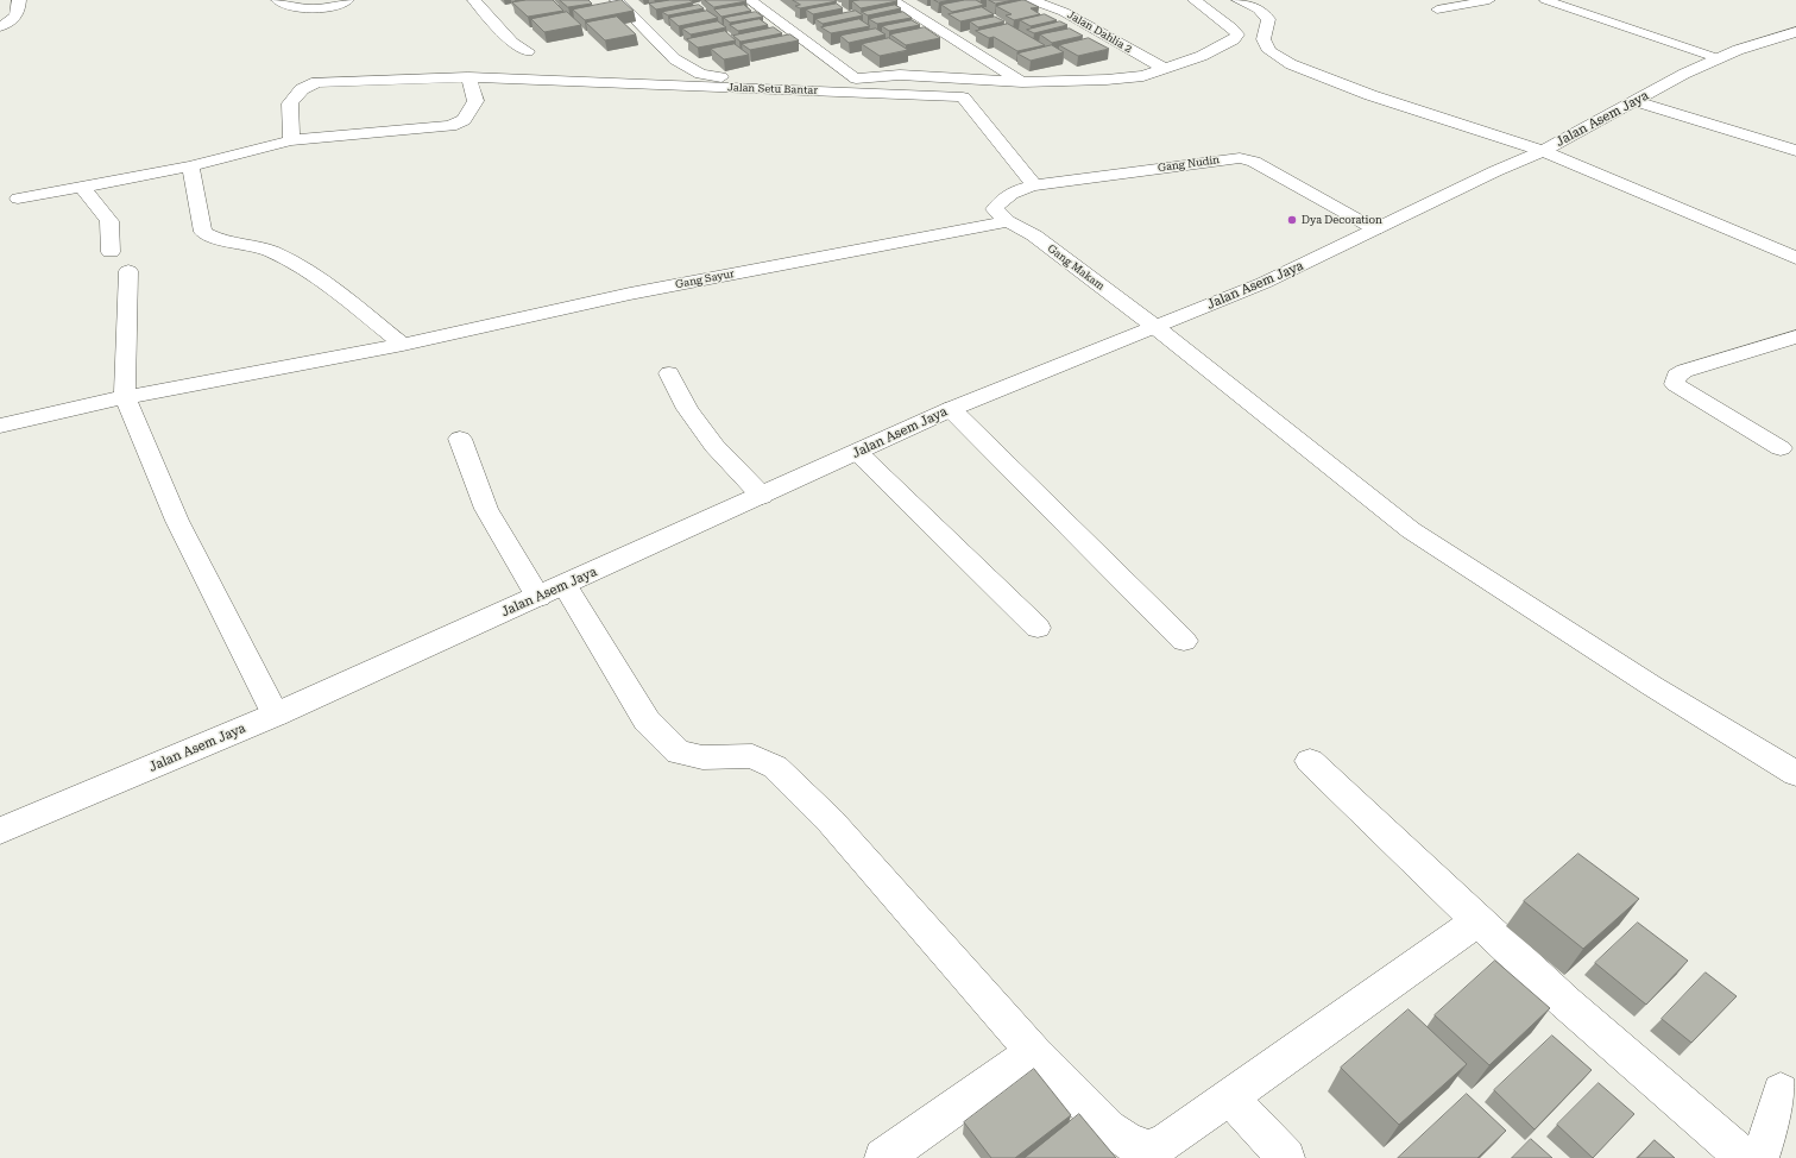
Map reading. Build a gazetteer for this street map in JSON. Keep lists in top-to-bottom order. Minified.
{"streets":{"street":["Jalan Dahlia 2","Jalan Setu Bantar","Jalan Asem Jaya","Gang Nudin","Gang Makam","Gang Sayur"]},"crossings":[["Jalan Setu Bantar","Gang Nudin"],["Jalan Asem Jaya","Gang Nudin"],["Jalan Asem Jaya","Gang Makam"],["Gang Nudin","Gang Makam"],["Gang Nudin","Gang Sayur"],["Gang Makam","Gang Sayur"]],"places":["Dya Decoration"]}
